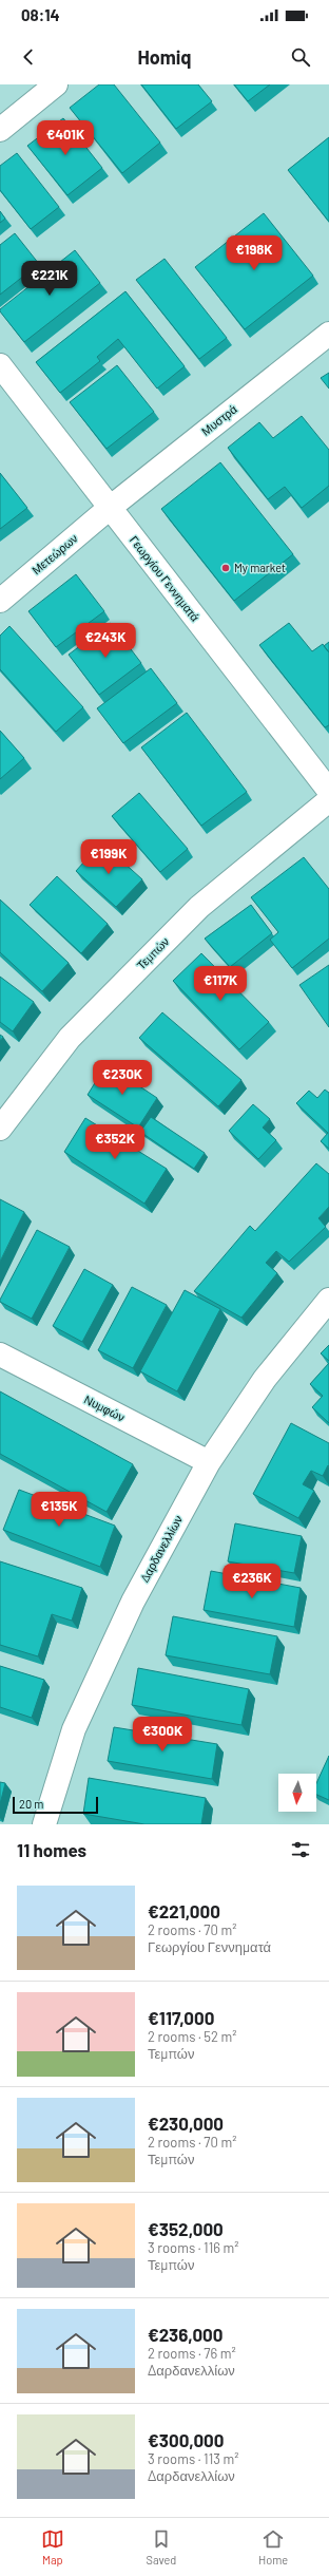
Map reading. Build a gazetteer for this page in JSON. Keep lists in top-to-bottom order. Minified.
{"streets":{"street":["Μυστρά","Μετεώρων","Γεωργίου Γεννηματά","Τεμπών","Νυμφών","Δαρδανελλίων"]},"crossings":[["Μυστρά","Μετεώρων"],["Μυστρά","Γεωργίου Γεννηματά"],["Μετεώρων","Γεωργίου Γεννηματά"],["Νυμφών","Δαρδανελλίων"]],"places":["My market"],"scale_bar":"20 m","north":"bottom","page":{"status":"08:14","header":"Homiq","price":["€401K","€198K","€221K","€243K","€199K","€117K","€230K","€352K","€135K","€236K","€300K"],"scale":"20 m","heading":"11 homes","list":[{"name":"€221,000","note":"2 rooms · 70 m² · Γεωργίου Γεννηματά"},{"name":"€117,000","note":"2 rooms · 52 m² · Τεμπών"},{"name":"€230,000","note":"2 rooms · 70 m² · Τεμπών"},{"name":"€352,000","note":"3 rooms · 116 m² · Τεμπών"},{"name":"€236,000","note":"2 rooms · 76 m² · Δαρδανελλίων"},{"name":"€300,000","note":"3 rooms · 113 m² · Δαρδανελλίων"}],"tabs":["Map","Saved","Home"]}}
